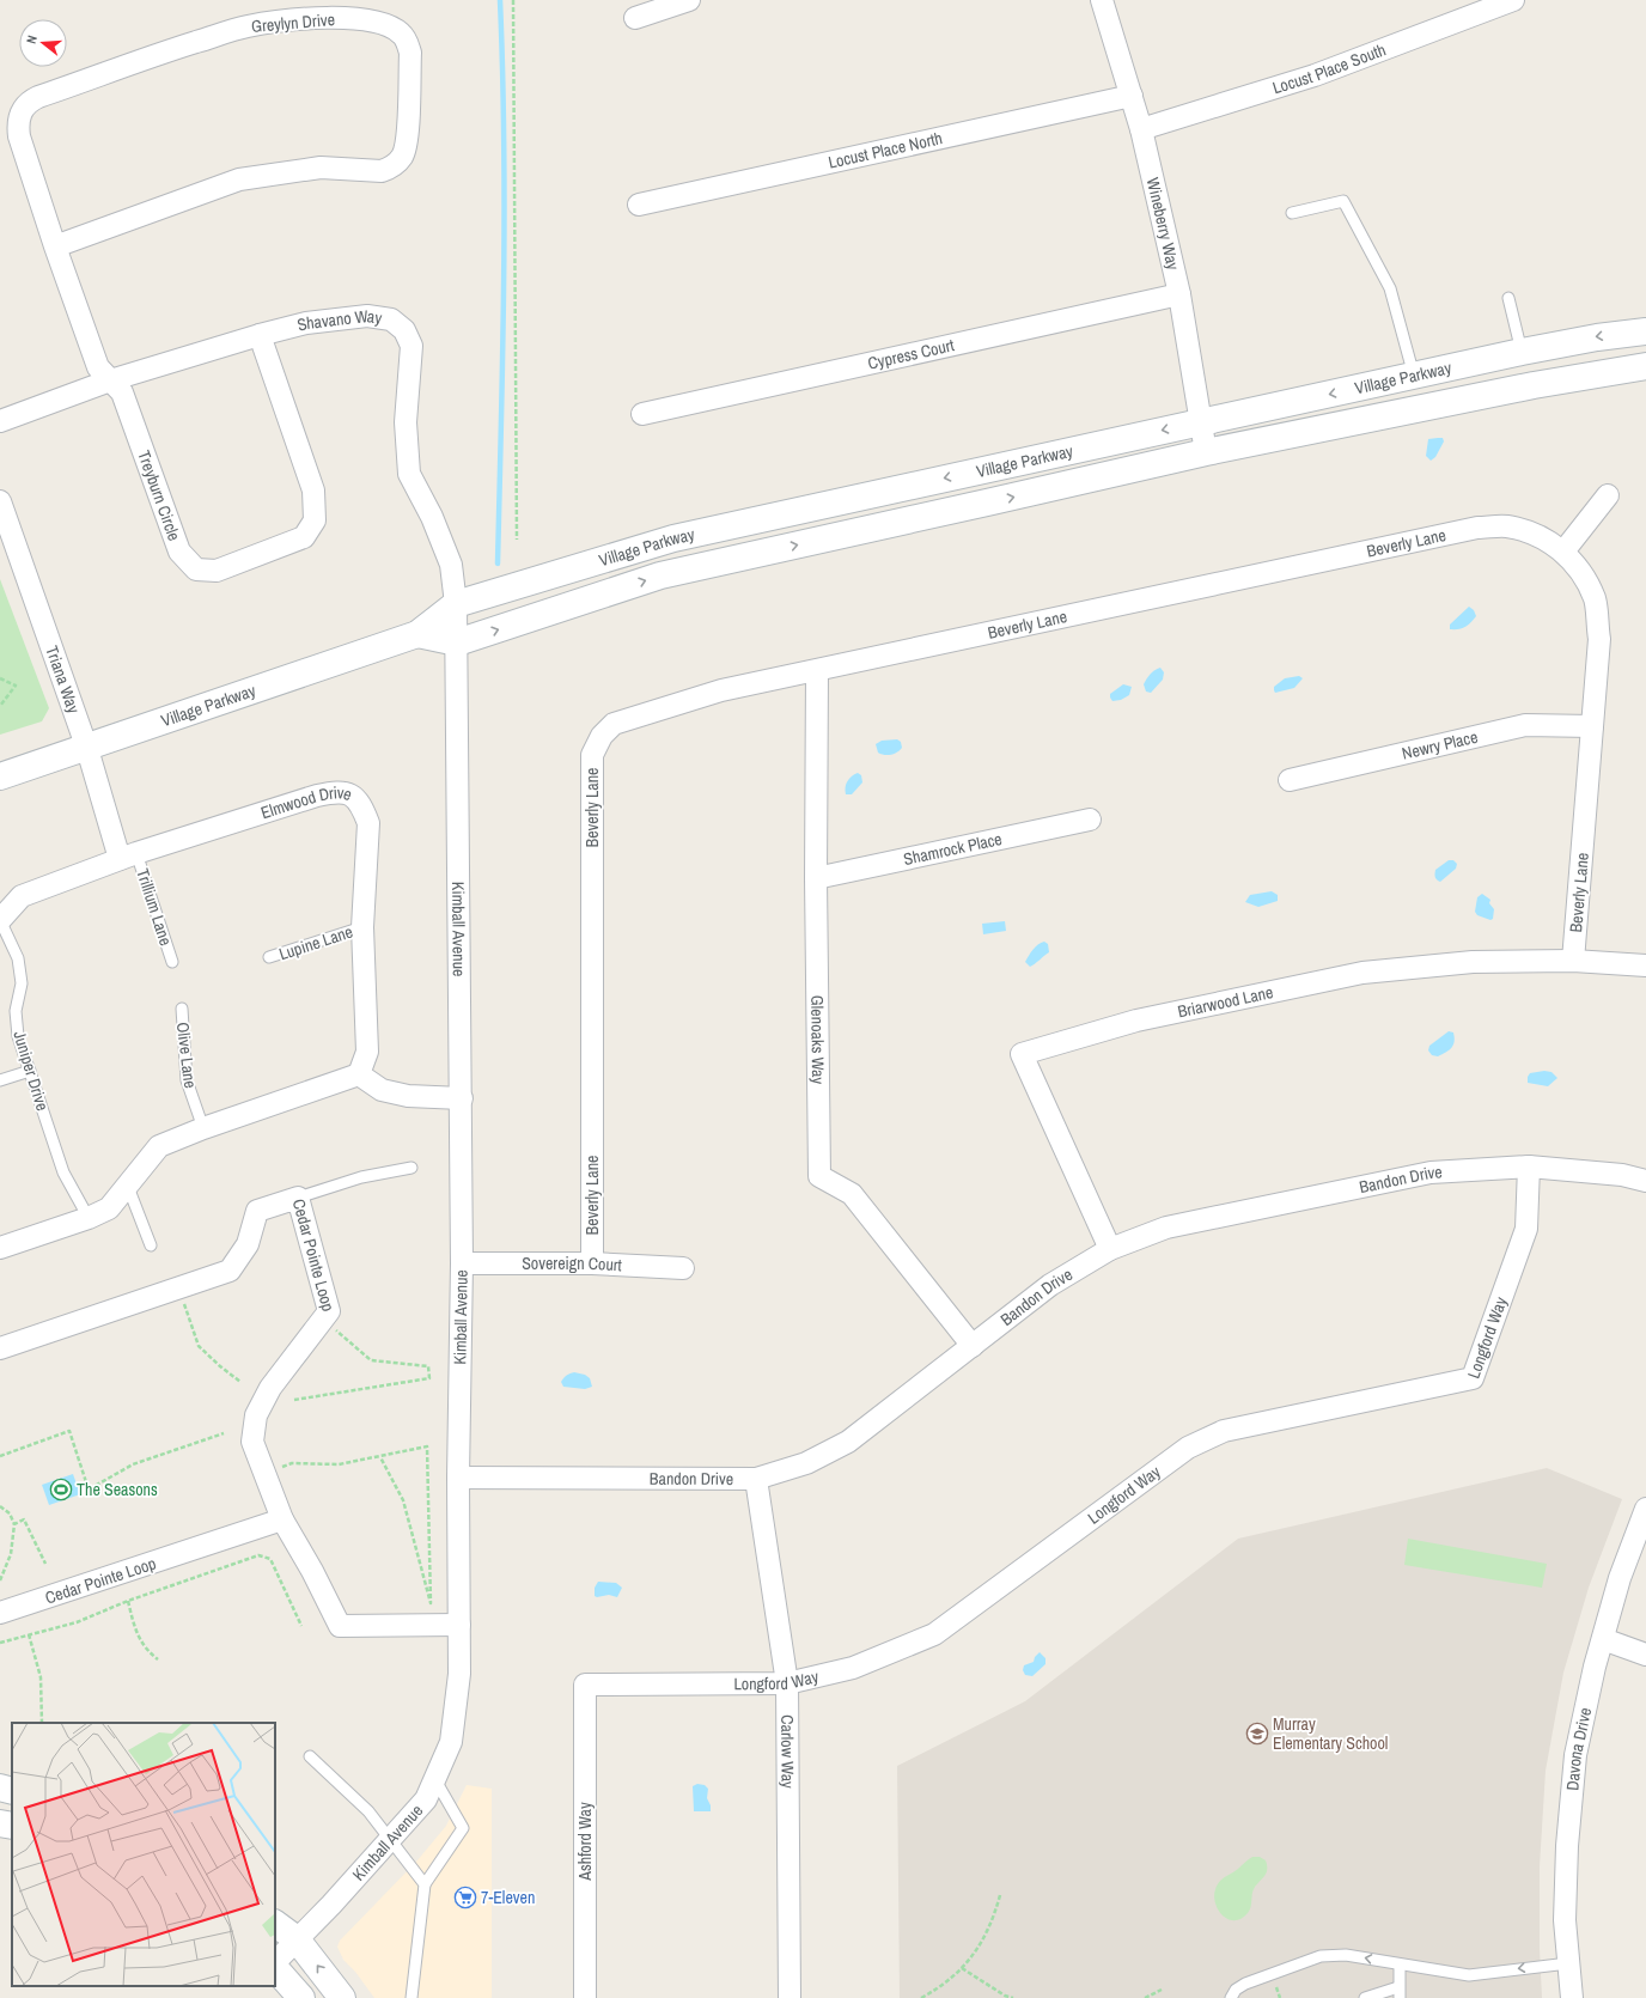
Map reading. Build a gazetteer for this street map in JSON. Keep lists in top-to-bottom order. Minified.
{"streets":{"street":["Greylyn Drive","Locust Place South","Locust Place North","Wineberry Way","Shavano Way","Cypress Court","Village Parkway","Treyburn Circle","Beverly Lane","Triana Way","Newry Place","Elmwood Drive","Shamrock Place","Kimball Avenue","Briarwood Lane","Glenoaks Way","Bandon Drive","Cedar Pointe Loop","Sovereign Court","Longford Way","Davona Drive","Carlow Way","Ashford Way"],"lane":["Trillium Lane","Lupine Lane","Olive Lane","Juniper Drive"]},"crossings":[["Greylyn Drive","Shavano Way"],["Greylyn Drive","Treyburn Circle"],["Locust Place South","Wineberry Way"],["Locust Place North","Wineberry Way"],["Wineberry Way","Cypress Court"],["Wineberry Way","Village Parkway"],["Shavano Way","Village Parkway"],["Shavano Way","Treyburn Circle"],["Shavano Way","Kimball Avenue"],["Village Parkway","Triana Way"],["Village Parkway","Kimball Avenue"],["Beverly Lane","Newry Place"],["Beverly Lane","Briarwood Lane"],["Beverly Lane","Glenoaks Way"],["Beverly Lane","Sovereign Court"],["Triana Way","Elmwood Drive"],["Triana Way","Trillium Lane"],["Elmwood Drive","Trillium Lane"],["Elmwood Drive","Lupine Lane"],["Elmwood Drive","Juniper Drive"],["Shamrock Place","Glenoaks Way"],["Kimball Avenue","Bandon Drive"],["Kimball Avenue","Cedar Pointe Loop"],["Kimball Avenue","Sovereign Court"],["Briarwood Lane","Bandon Drive"],["Glenoaks Way","Bandon Drive"],["Bandon Drive","Longford Way"],["Bandon Drive","Carlow Way"],["Longford Way","Carlow Way"],["Longford Way","Ashford Way"]],"places":{"sports":["The Seasons"],"school or university":["Murray Elementary School"],"supermarket":["7-Eleven"]},"north":"left"}
